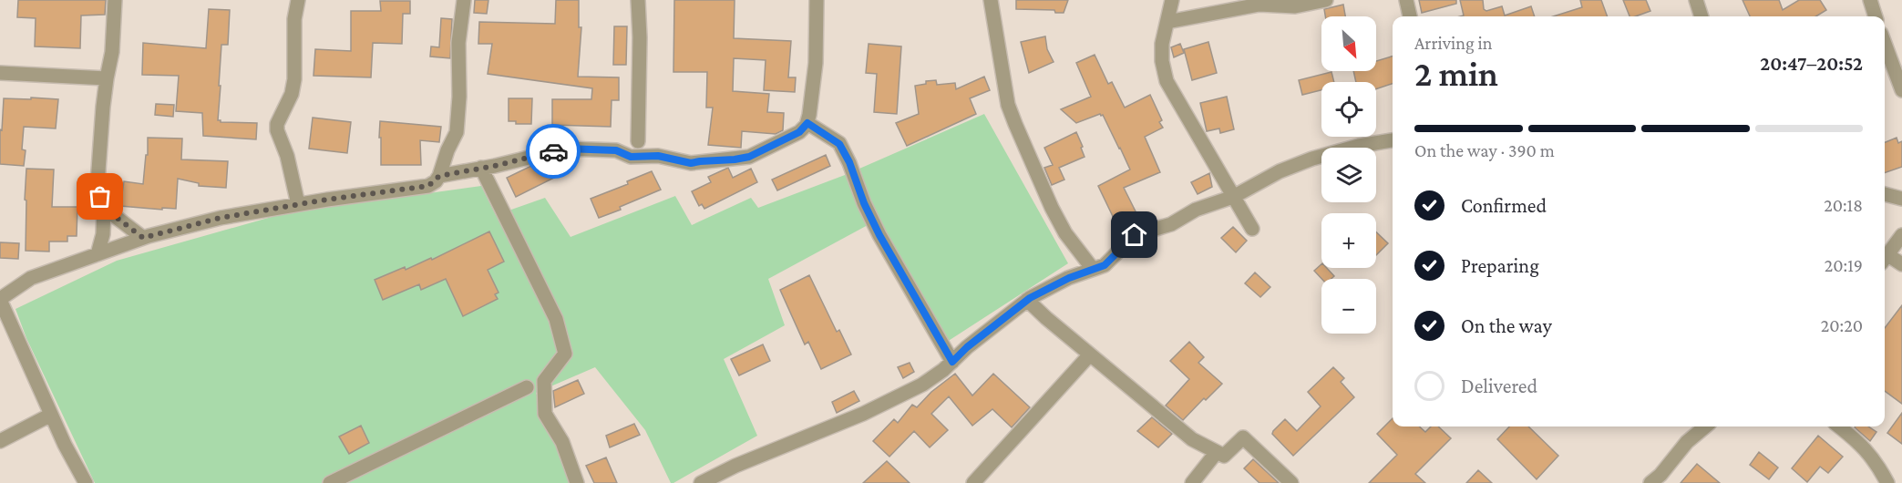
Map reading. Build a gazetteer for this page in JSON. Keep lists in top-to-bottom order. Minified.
{"north":"bottom right","page":{"map_buttons":["+","−"],"heading":["2 min","Arriving in","20:47–20:52"],"bar":"On the way · 390 m","list":[["Confirmed","20:18"],["Preparing","20:19"],["On the way","20:20"],"Delivered"]}}
